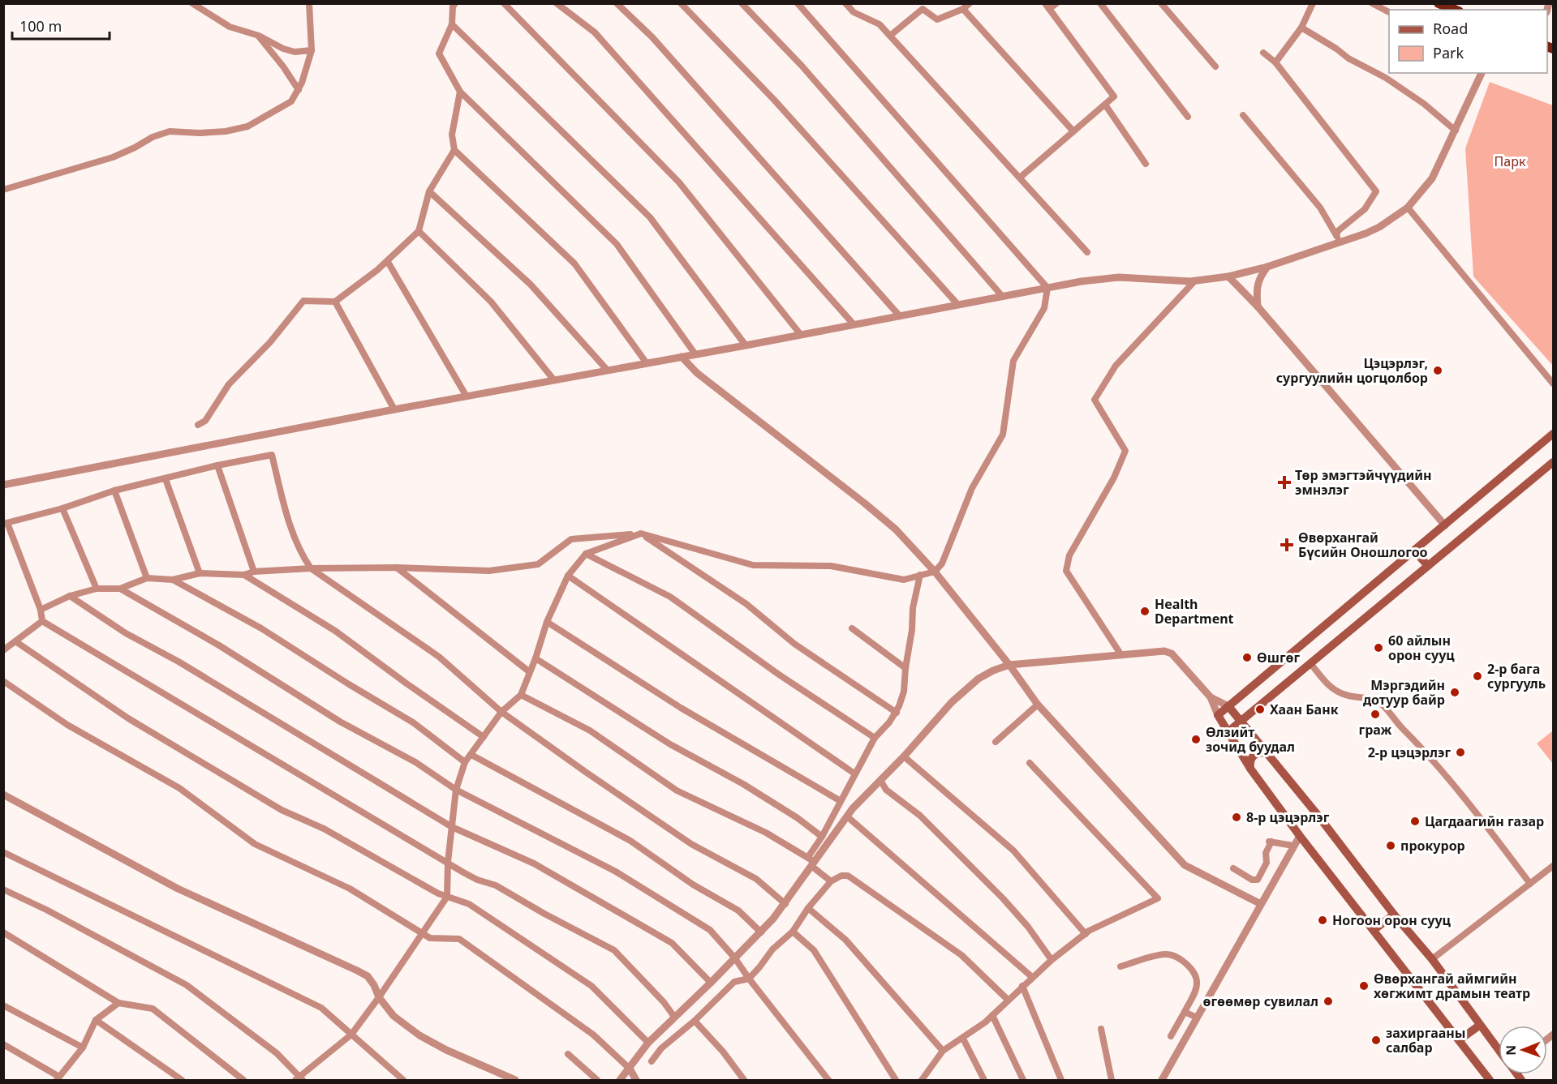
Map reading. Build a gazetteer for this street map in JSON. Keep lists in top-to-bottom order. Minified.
{"parks":["Парк"],"places":{"other":["Цэцэрлэг, сургуулийн цогцолбор","Health Department","60 айлын орон сууц","Өшгөг","2-р бага сургууль","Мэргэдийн дотуур байр","Хаан Банк","граж","Өлзийт зочид буудал","2-р цэцэрлэг","8-р цэцэрлэг","Цагдаагийн газар","прокурор","Ногоон орон сууц","Өвөрхангай аймгийн хөгжимт драмын театр","өгөөмөр сувилал","захиргааны салбар"],"health":["Төр эмэгтэйчүүдийн эмнэлэг","Өвөрхангай Бүсийн Оношлогоо"]},"legend":["Road","Park"],"scale_bar":"100 m","north":"left"}
